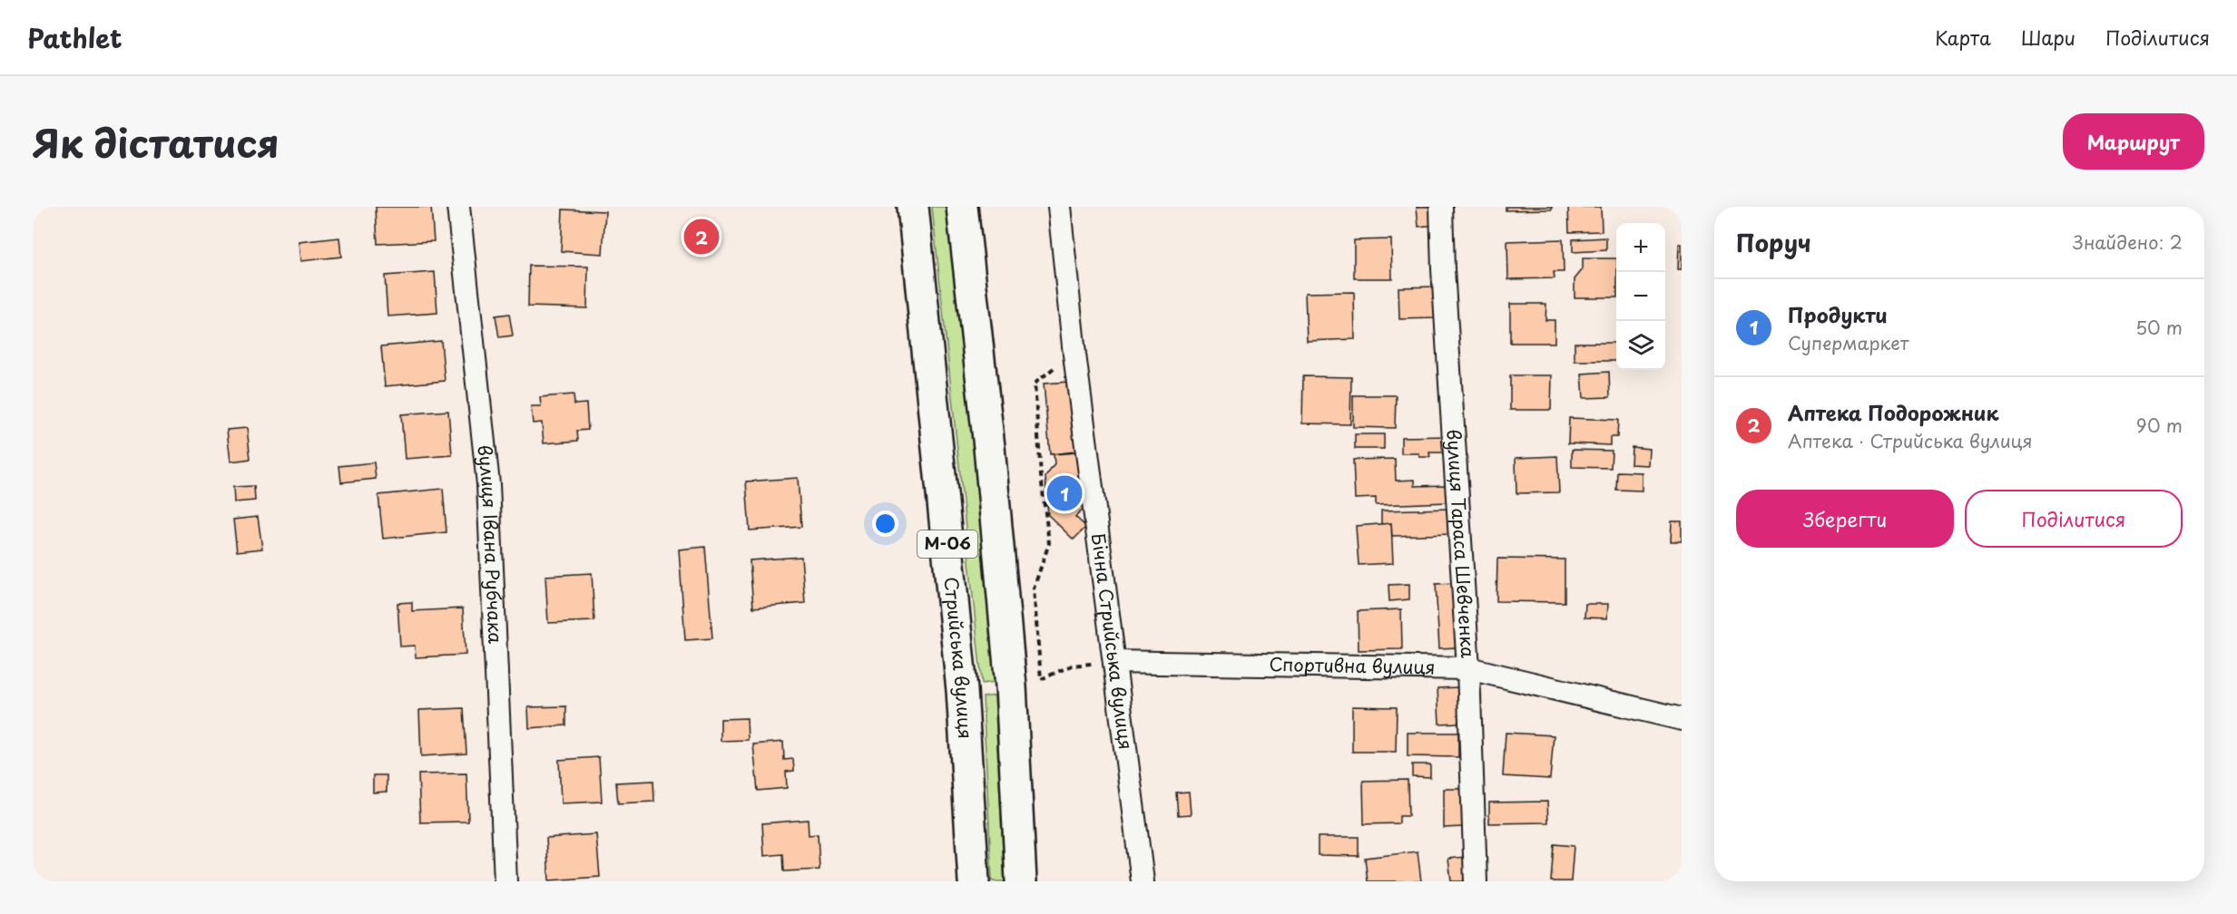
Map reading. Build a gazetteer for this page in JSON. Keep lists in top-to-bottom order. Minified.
{"streets":{"highway":["М-06","Стрийська вулиця"],"street":["вулиця Івана Рубчака","вулиця Тараса Шевченка","Бічна Стрийська вулиця","Спортивна вулиця"]},"crossings":[["вулиця Тараса Шевченка","Спортивна вулиця"],["Бічна Стрийська вулиця","Спортивна вулиця"]],"page":{"header":"Pathlet","nav":["Карта","Шари","Поділитися"],"title":"Як дістатися","buttons":["Маршрут",["Зберегти","Поділитися"]],"heading":["Поруч","Знайдено: 2"],"pins":["2","1"],"map_buttons":["+","−"],"list":[{"mark":"1","name":"Продукти","note":"Супермаркет","value":"50 m"},{"mark":"2","name":"Аптека Подорожник","note":"Аптека · Стрийська вулиця","value":"90 m"}]}}
